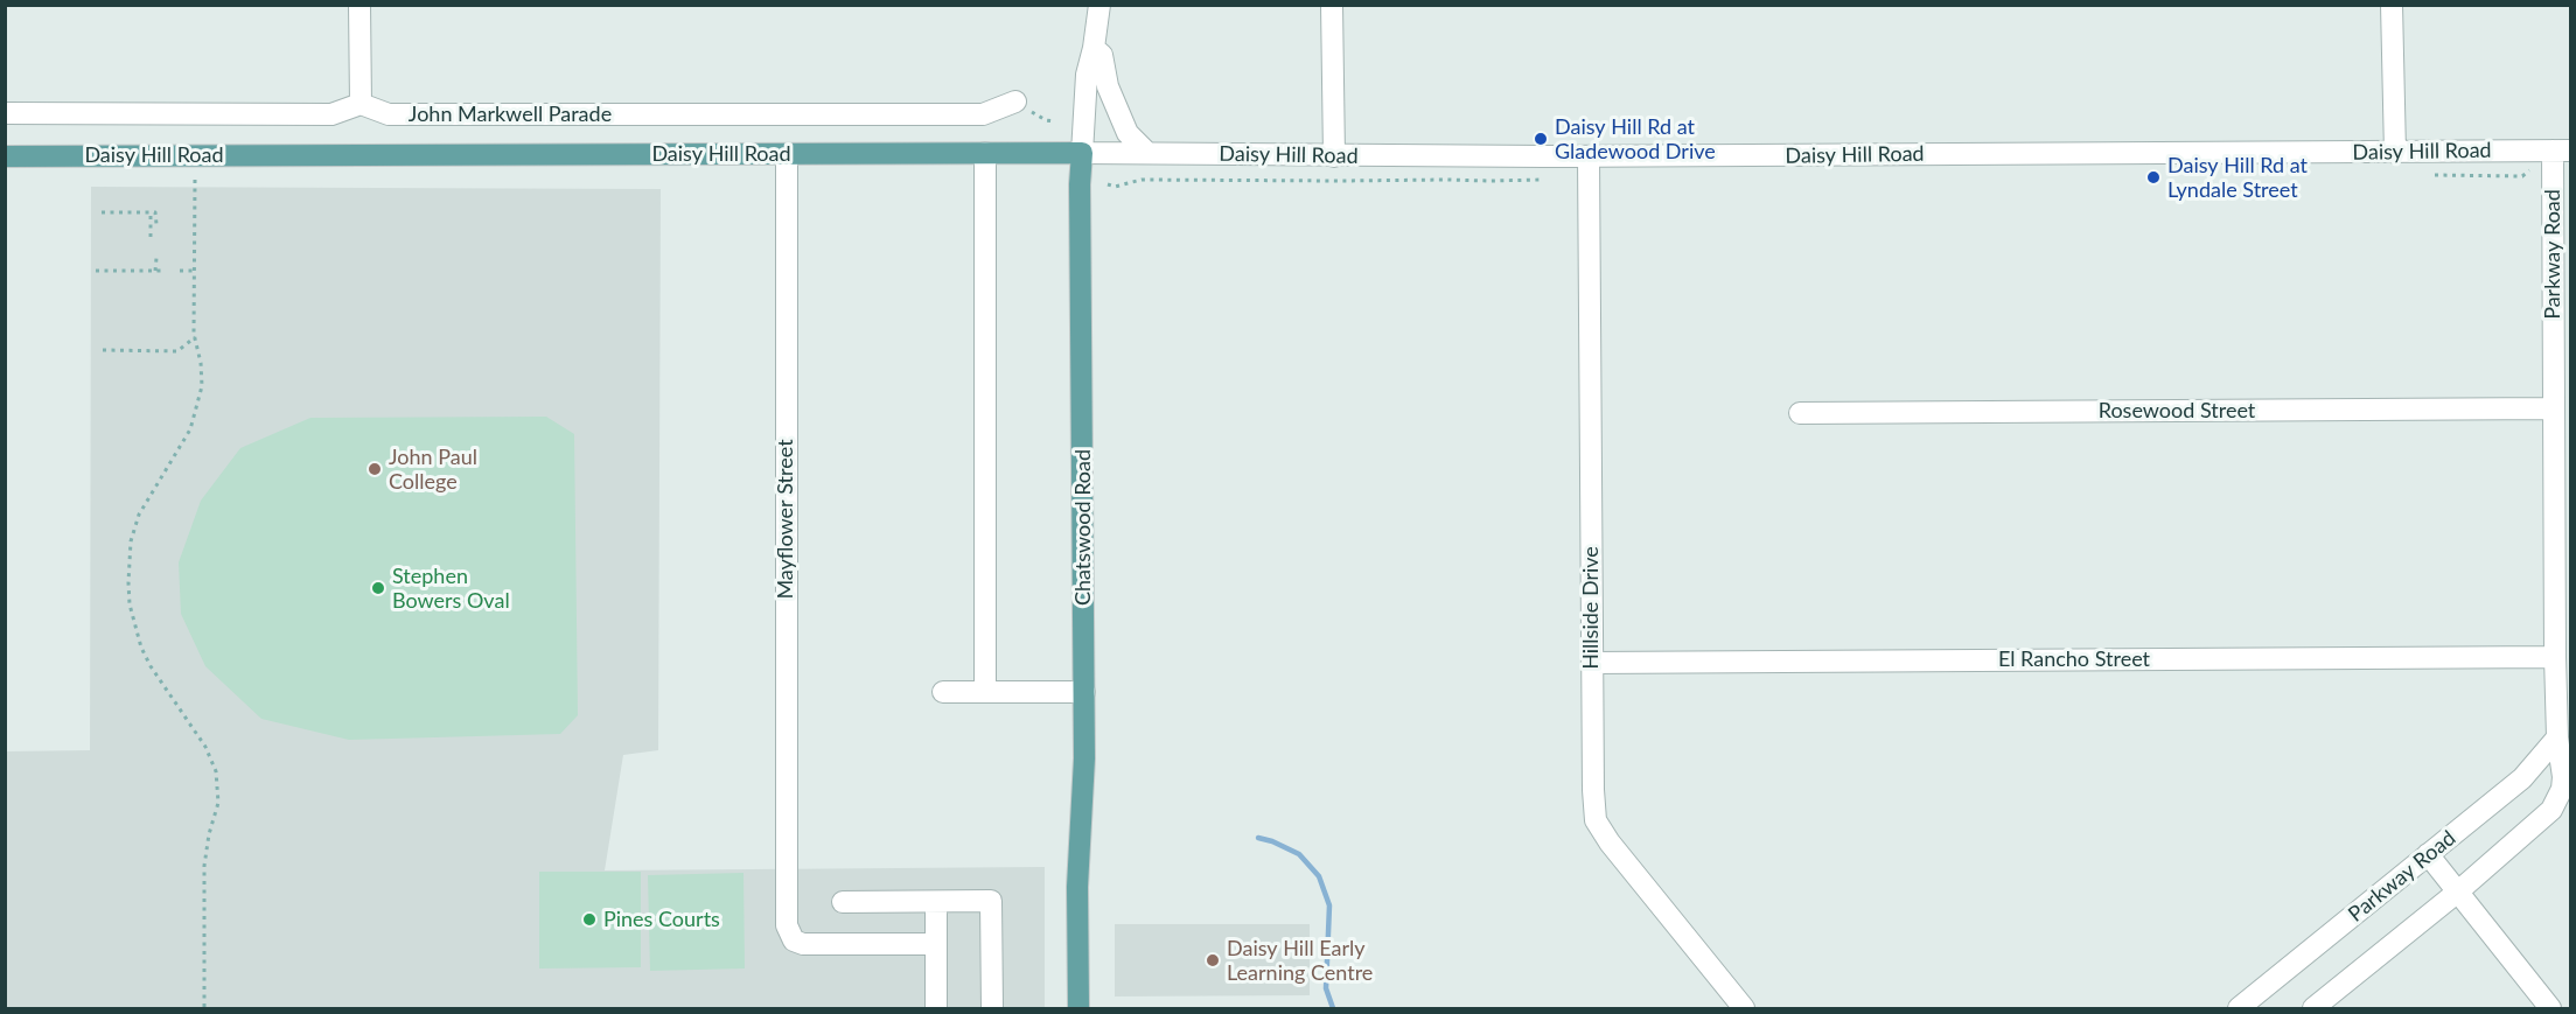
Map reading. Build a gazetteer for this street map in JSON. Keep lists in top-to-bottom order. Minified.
{"streets":{"main road":["Daisy Hill Road","Chatswood Road"],"street":["John Markwell Parade","Parkway Road","Rosewood Street","Mayflower Street","Hillside Drive","El Rancho Street"]},"crossings":[["Daisy Hill Road","Parkway Road"],["Daisy Hill Road","Mayflower Street"],["Daisy Hill Road","Chatswood Road"],["Daisy Hill Road","Hillside Drive"],["Parkway Road","Rosewood Street"],["Parkway Road","El Rancho Street"],["Hillside Drive","El Rancho Street"]],"places":["Daisy Hill Rd at Gladewood Drive","Daisy Hill Rd at Lyndale Street","John Paul College","Stephen Bowers Oval","Pines Courts","Daisy Hill Early Learning Centre"]}
